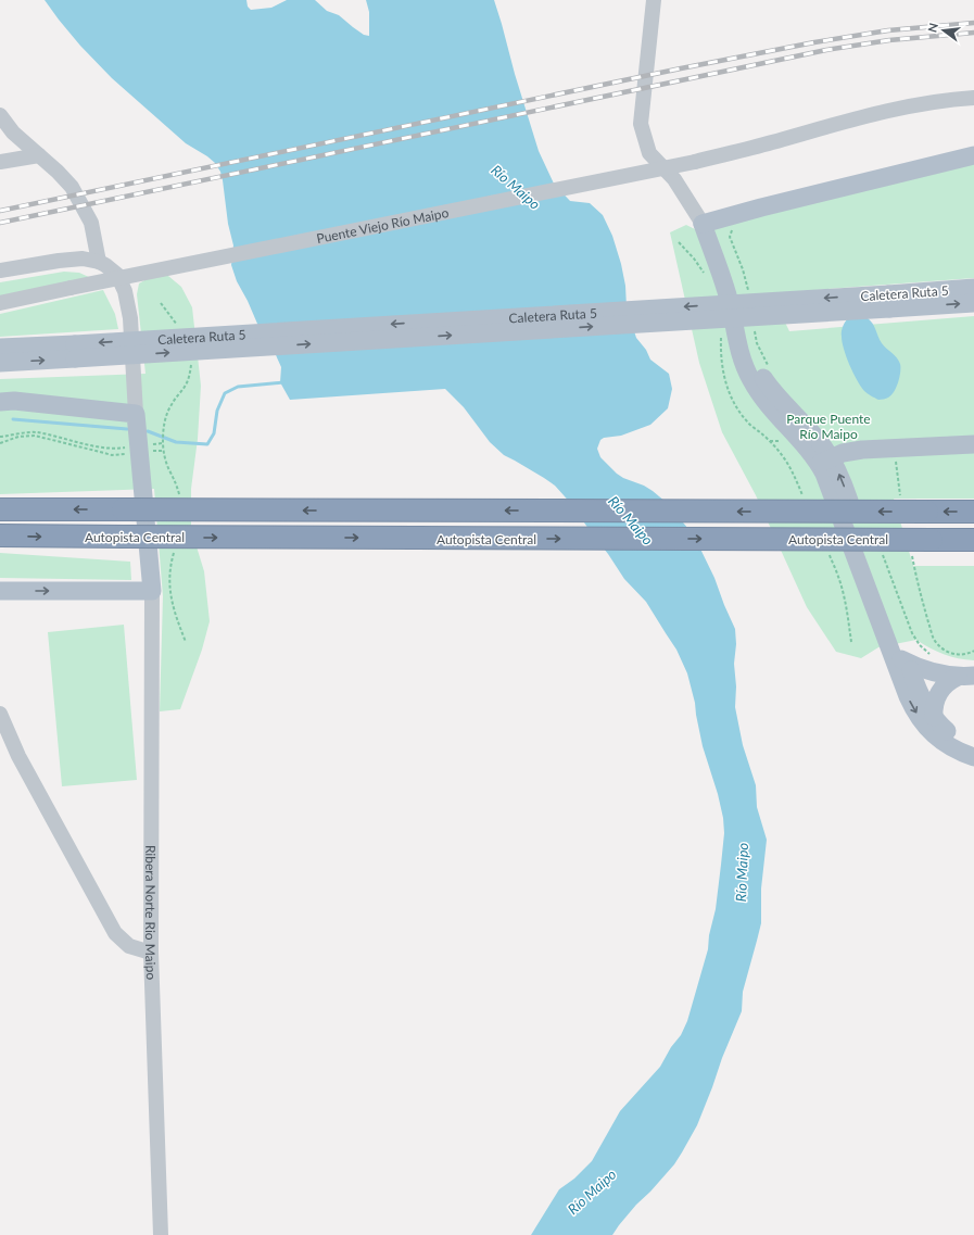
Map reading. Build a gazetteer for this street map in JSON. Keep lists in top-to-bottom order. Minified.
{"streets":{"highway":["Autopista Central"],"main road":["Caletera Ruta 5"],"street":["Puente Viejo Río Maipo","Ribera Norte Rio Maipo"]},"water":["Río Maipo"],"parks":["Parque Puente Río Maipo"],"north":"left"}
